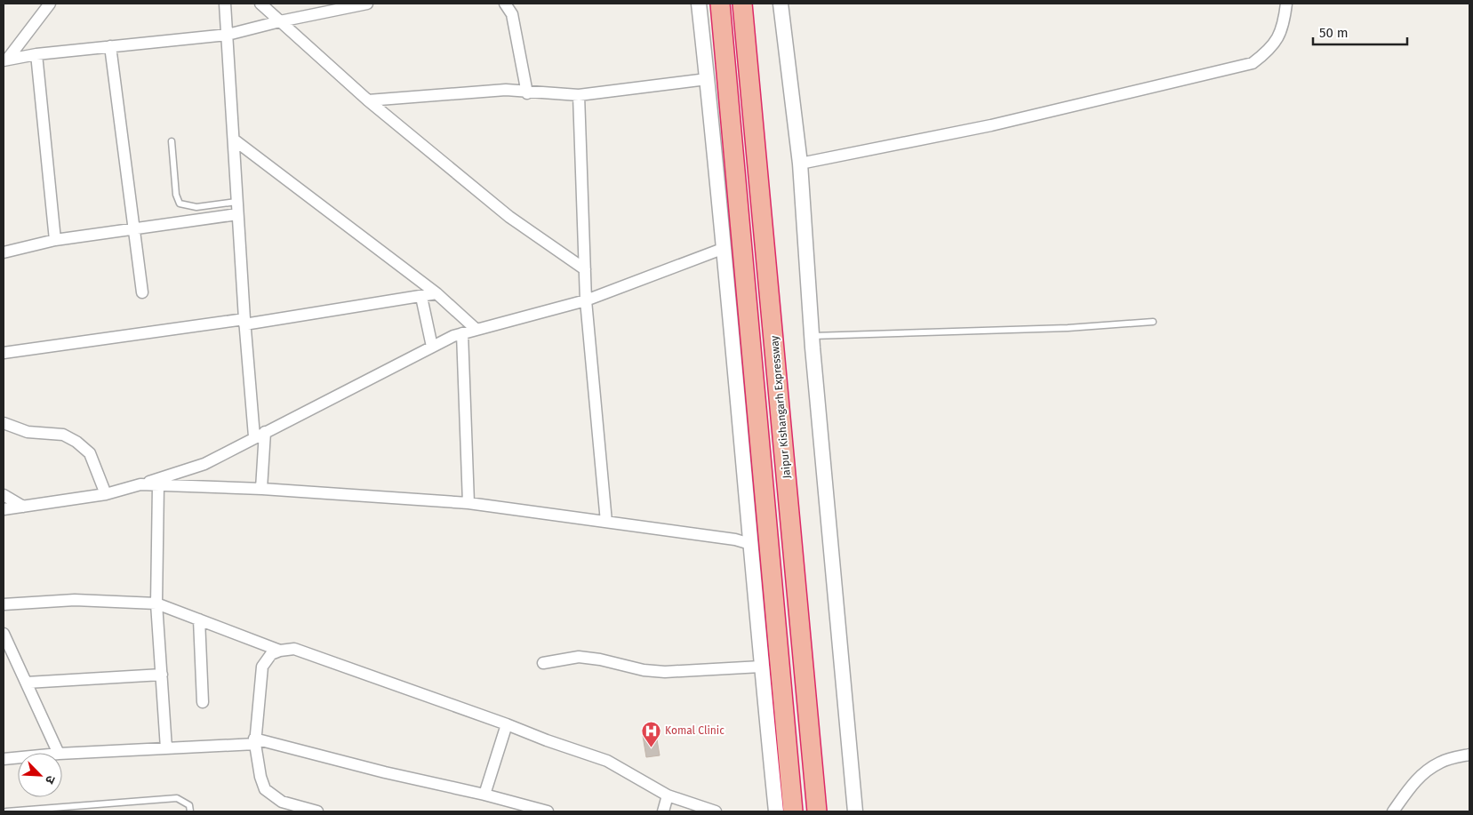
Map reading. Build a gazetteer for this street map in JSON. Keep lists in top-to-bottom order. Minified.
{"streets":{"highway":["Jaipur Kishangarh Expressway"]},"places":{"hospital":["Komal Clinic"]},"scale_bar":"50 m","north":"bottom right"}
